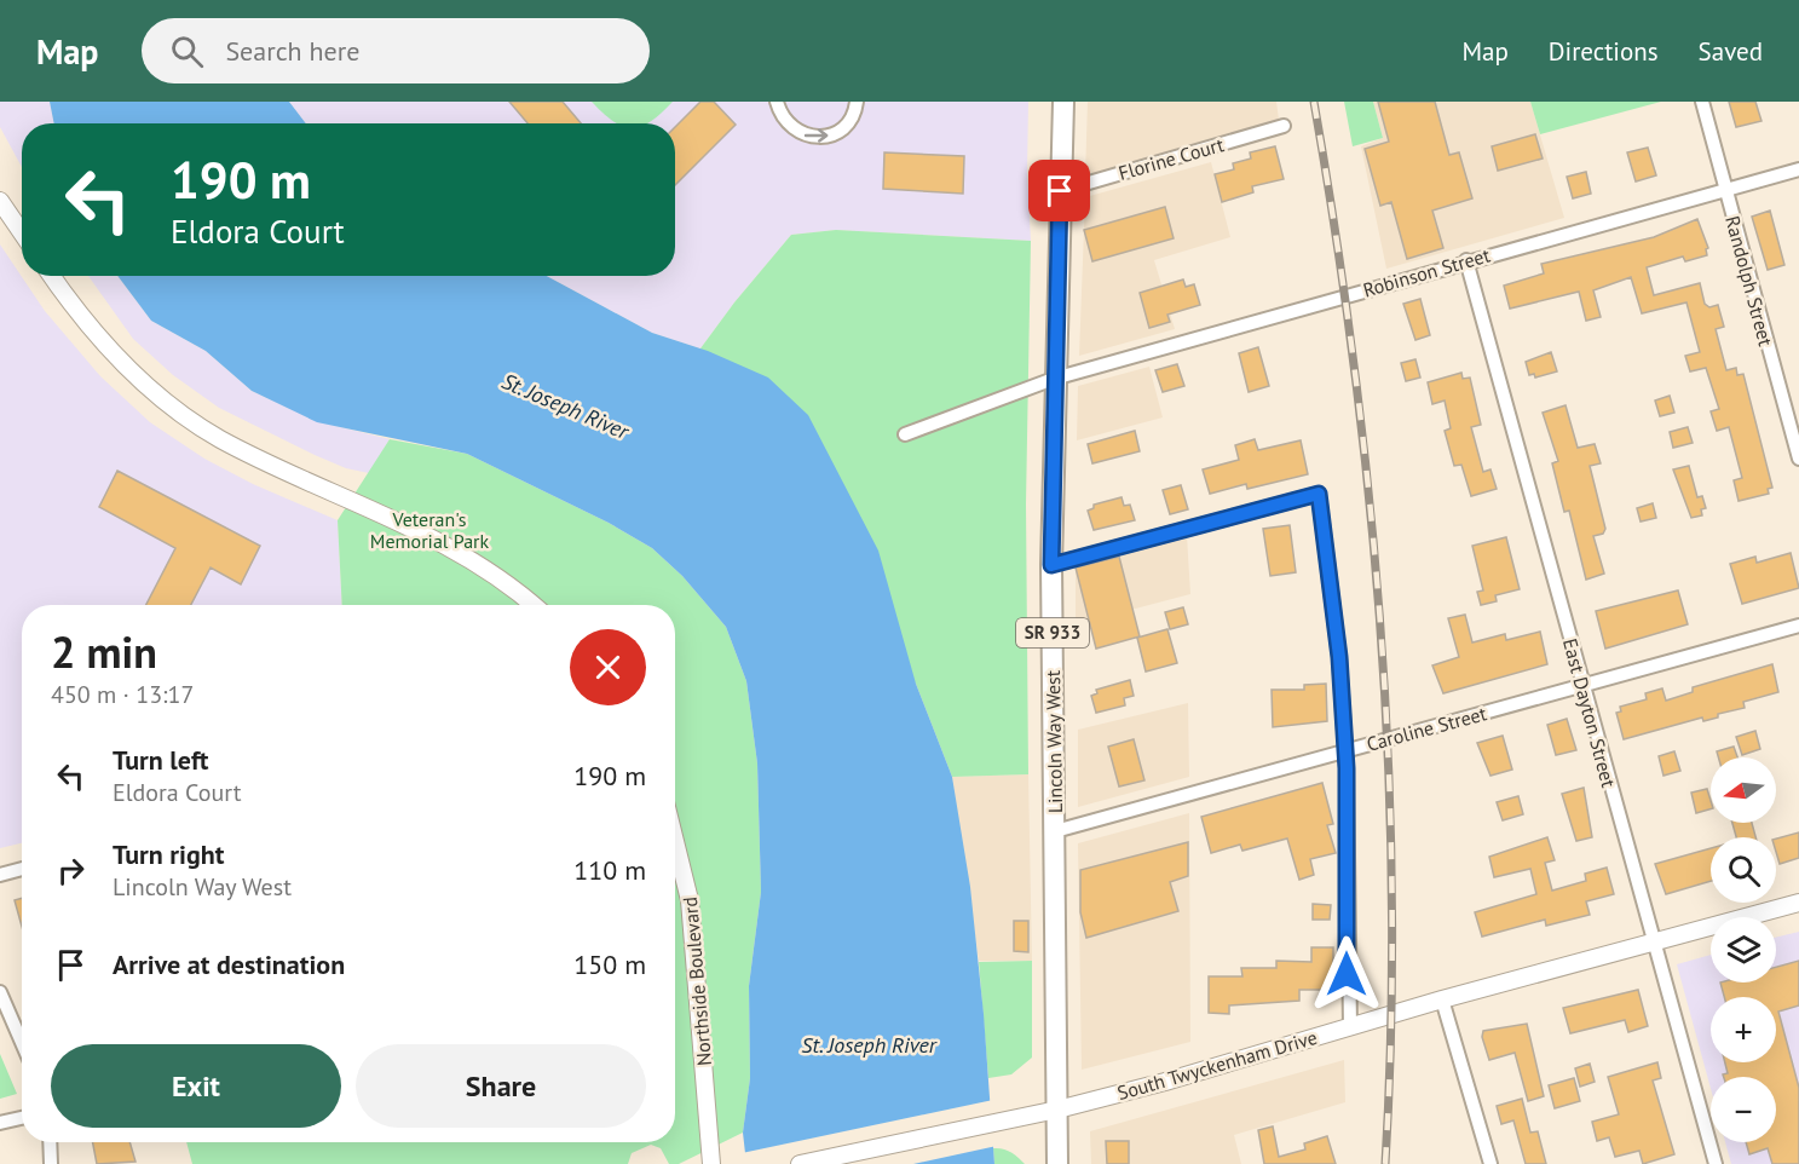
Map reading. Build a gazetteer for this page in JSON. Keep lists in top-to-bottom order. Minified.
{"streets":{"main road":["SR 933","Lincoln Way West"],"street":["Florine Court","Robinson Street","Randolph Street","East Dayton Street","Caroline Street","Northside Boulevard","South Twyckenham Drive"]},"crossings":[["Florine Court","Lincoln Way West"],["Robinson Street","Randolph Street"],["Robinson Street","East Dayton Street"],["Robinson Street","Lincoln Way West"],["East Dayton Street","Caroline Street"],["East Dayton Street","South Twyckenham Drive"],["Caroline Street","Lincoln Way West"],["Lincoln Way West","South Twyckenham Drive"]],"water":["St. Joseph River"],"parks":["Veteran's Memorial Park"],"north":"left","page":{"header":"Map","search":"Search here","nav":["Map","Directions","Saved"],"turn":["190 m","Eldora Court"],"heading":["2 min","450 m · 13:17"],"list":[{"name":"Turn left","note":"Eldora Court","value":"190 m"},{"name":"Turn right","note":"Lincoln Way West","value":"110 m"},{"name":"Arrive at destination","value":"150 m"}],"map_buttons":["+","−"],"buttons":["Exit","Share"]}}
